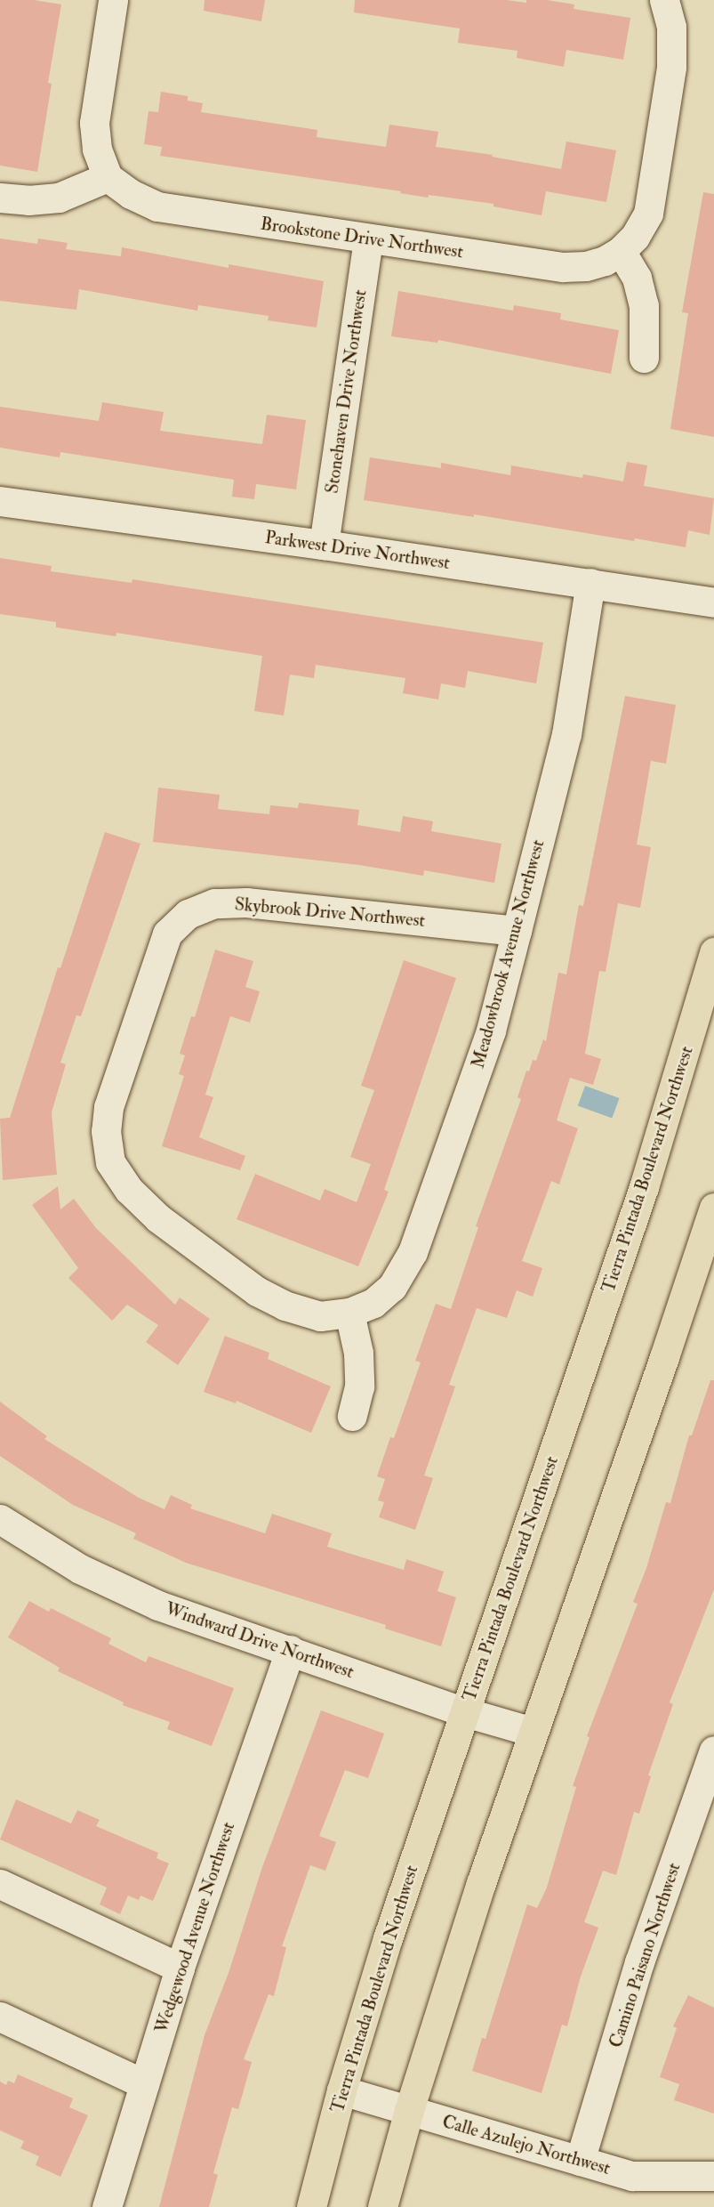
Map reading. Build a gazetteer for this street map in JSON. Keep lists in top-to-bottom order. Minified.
{"streets":{"main road":["Tierra Pintada Boulevard Northwest"],"street":["Brookstone Drive Northwest","Stonehaven Drive Northwest","Parkwest Drive Northwest","Skybrook Drive Northwest","Meadowbrook Avenue Northwest","Windward Drive Northwest","Wedgewood Avenue Northwest","Camino Paisano Northwest","Calle Azulejo Northwest"]},"crossings":[["Brookstone Drive Northwest","Stonehaven Drive Northwest"],["Stonehaven Drive Northwest","Parkwest Drive Northwest"],["Parkwest Drive Northwest","Meadowbrook Avenue Northwest"],["Skybrook Drive Northwest","Meadowbrook Avenue Northwest"],["Tierra Pintada Boulevard Northwest","Windward Drive Northwest"],["Tierra Pintada Boulevard Northwest","Calle Azulejo Northwest"],["Windward Drive Northwest","Wedgewood Avenue Northwest"],["Camino Paisano Northwest","Calle Azulejo Northwest"]]}
